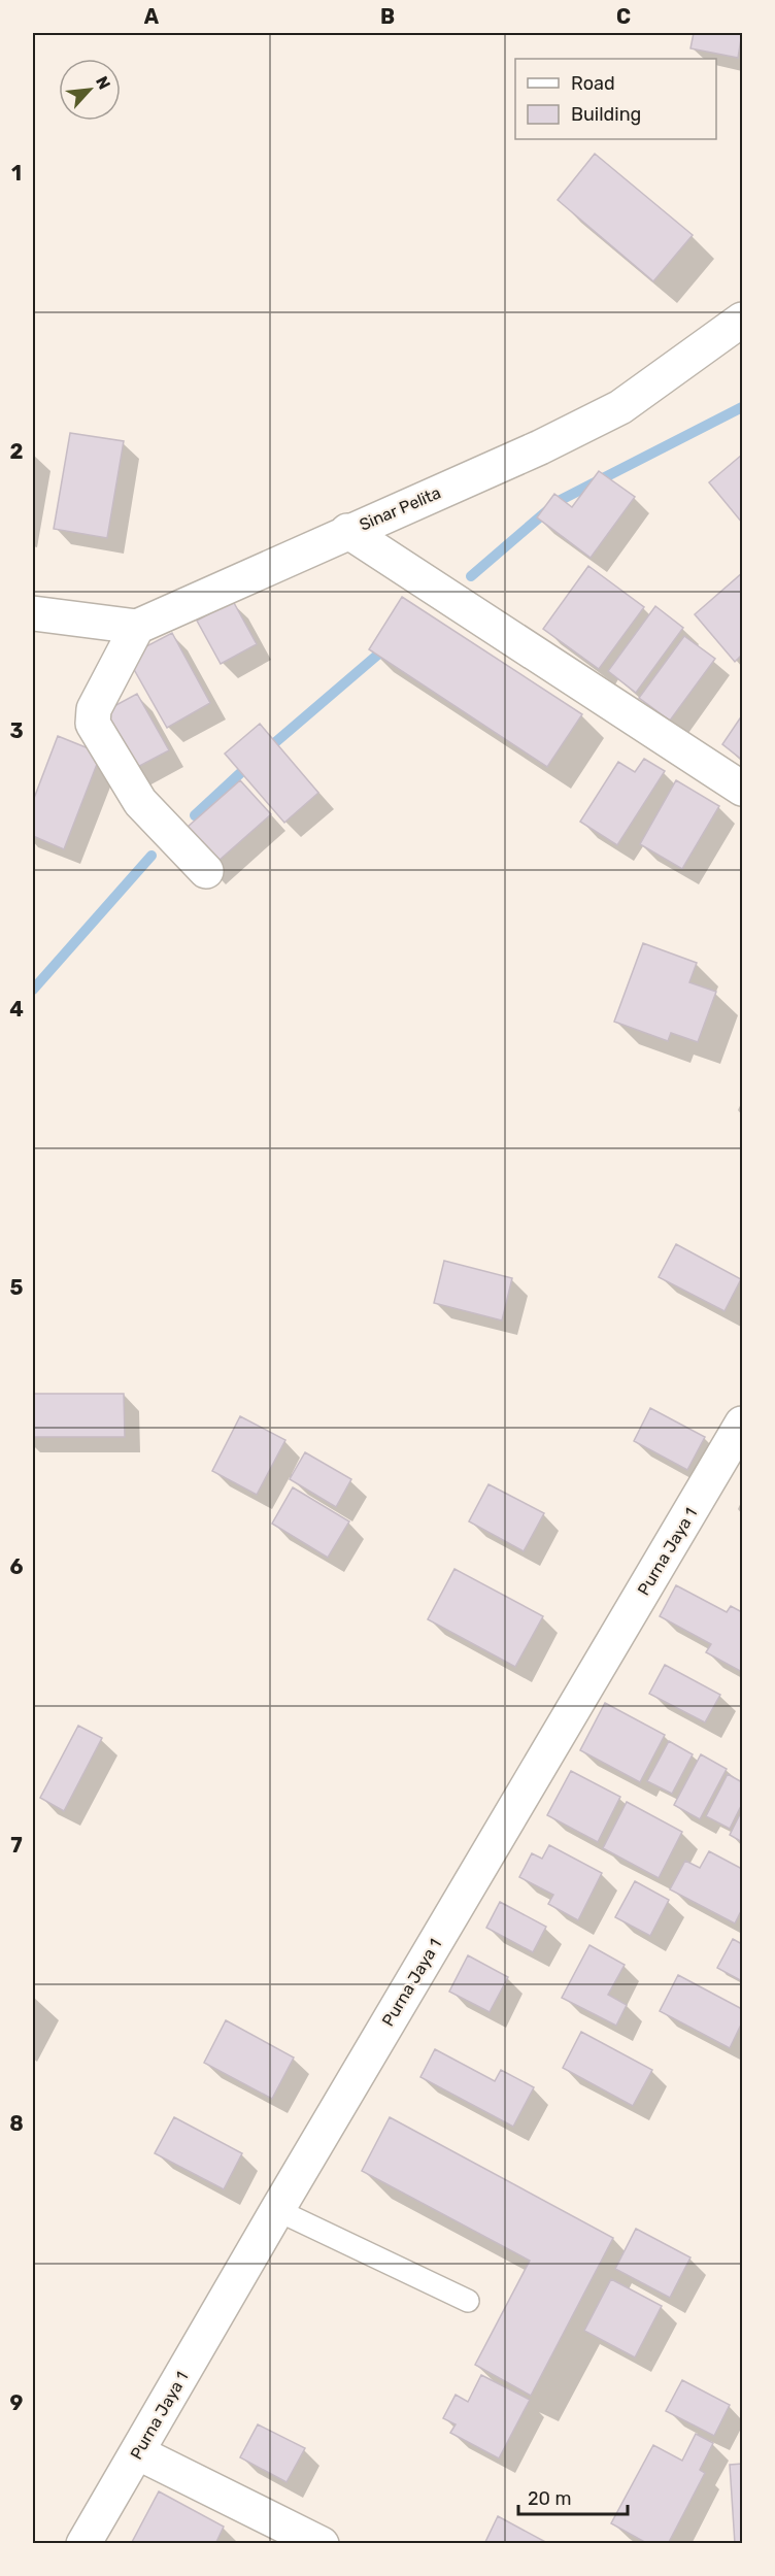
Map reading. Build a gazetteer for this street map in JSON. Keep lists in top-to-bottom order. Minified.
{"streets":{"street":["Sinar Pelita","Purna Jaya 1"]},"legend":["Road","Building"],"scale_bar":"20 m","north":"top right","grid":{"columns":["A","B","C"],"rows":["1","2","3","4","5","6","7","8","9"]}}
